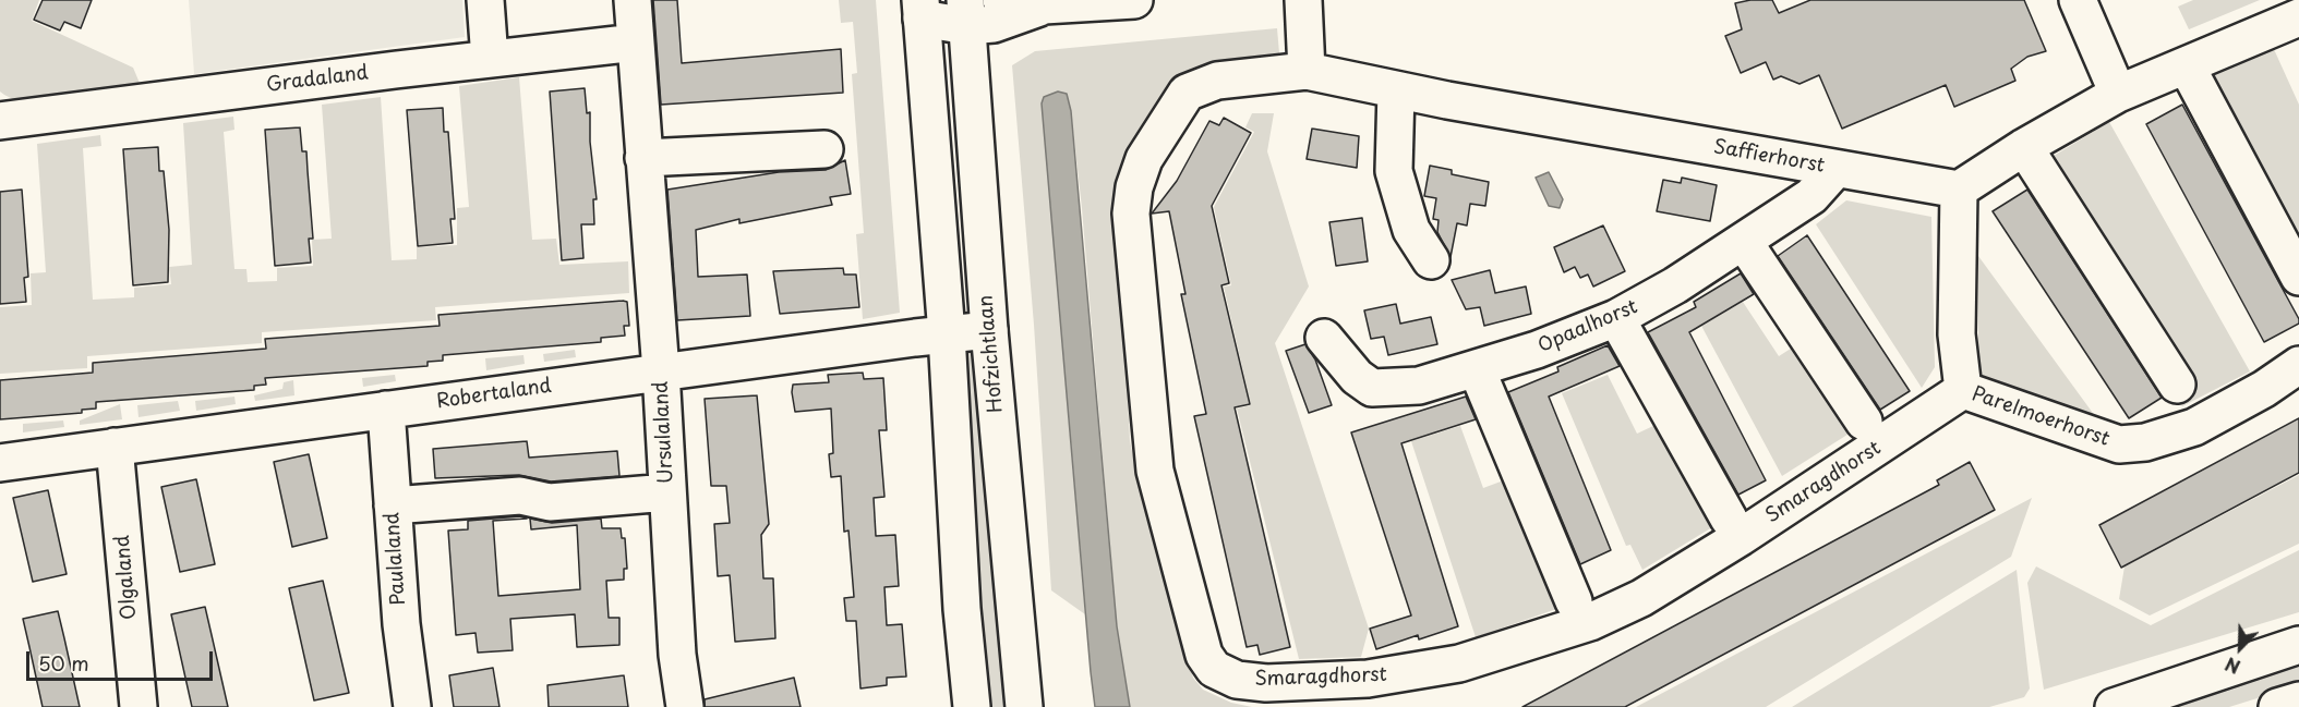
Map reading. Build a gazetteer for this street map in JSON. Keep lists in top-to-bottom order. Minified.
{"streets":{"street":["Gradaland","Saffierhorst","Opaalhorst","Hofzichtlaan","Robertaland","Parelmoerhorst","Ursulaland","Smaragdhorst","Paulaland","Olgaland"]},"crossings":[["Gradaland","Ursulaland"],["Saffierhorst","Opaalhorst"],["Saffierhorst","Parelmoerhorst"],["Saffierhorst","Smaragdhorst"],["Hofzichtlaan","Robertaland"],["Robertaland","Ursulaland"],["Robertaland","Paulaland"],["Robertaland","Olgaland"],["Parelmoerhorst","Smaragdhorst"]],"scale_bar":"50 m","north":"bottom left"}
